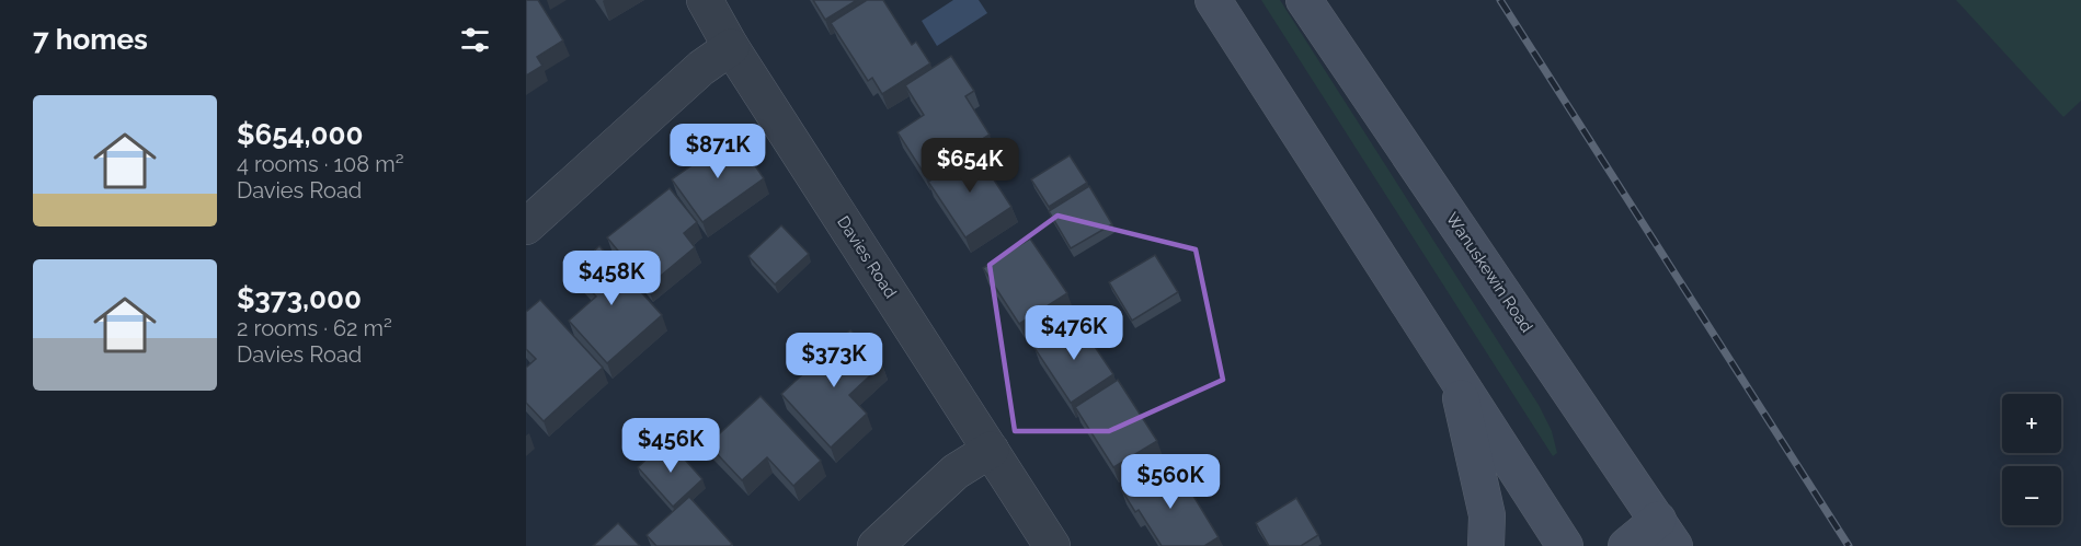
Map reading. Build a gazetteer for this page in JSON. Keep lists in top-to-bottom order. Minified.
{"streets":{"main road":["Wanuskewin Road"],"street":["Davies Road"]},"page":{"heading":"7 homes","list":[{"name":"$654,000","note":"4 rooms · 108 m² · Davies Road"},{"name":"$373,000","note":"2 rooms · 62 m² · Davies Road"}],"price":["$871K","$654K","$458K","$476K","$373K","$456K","$560K"],"map_buttons":["+","−"]}}
